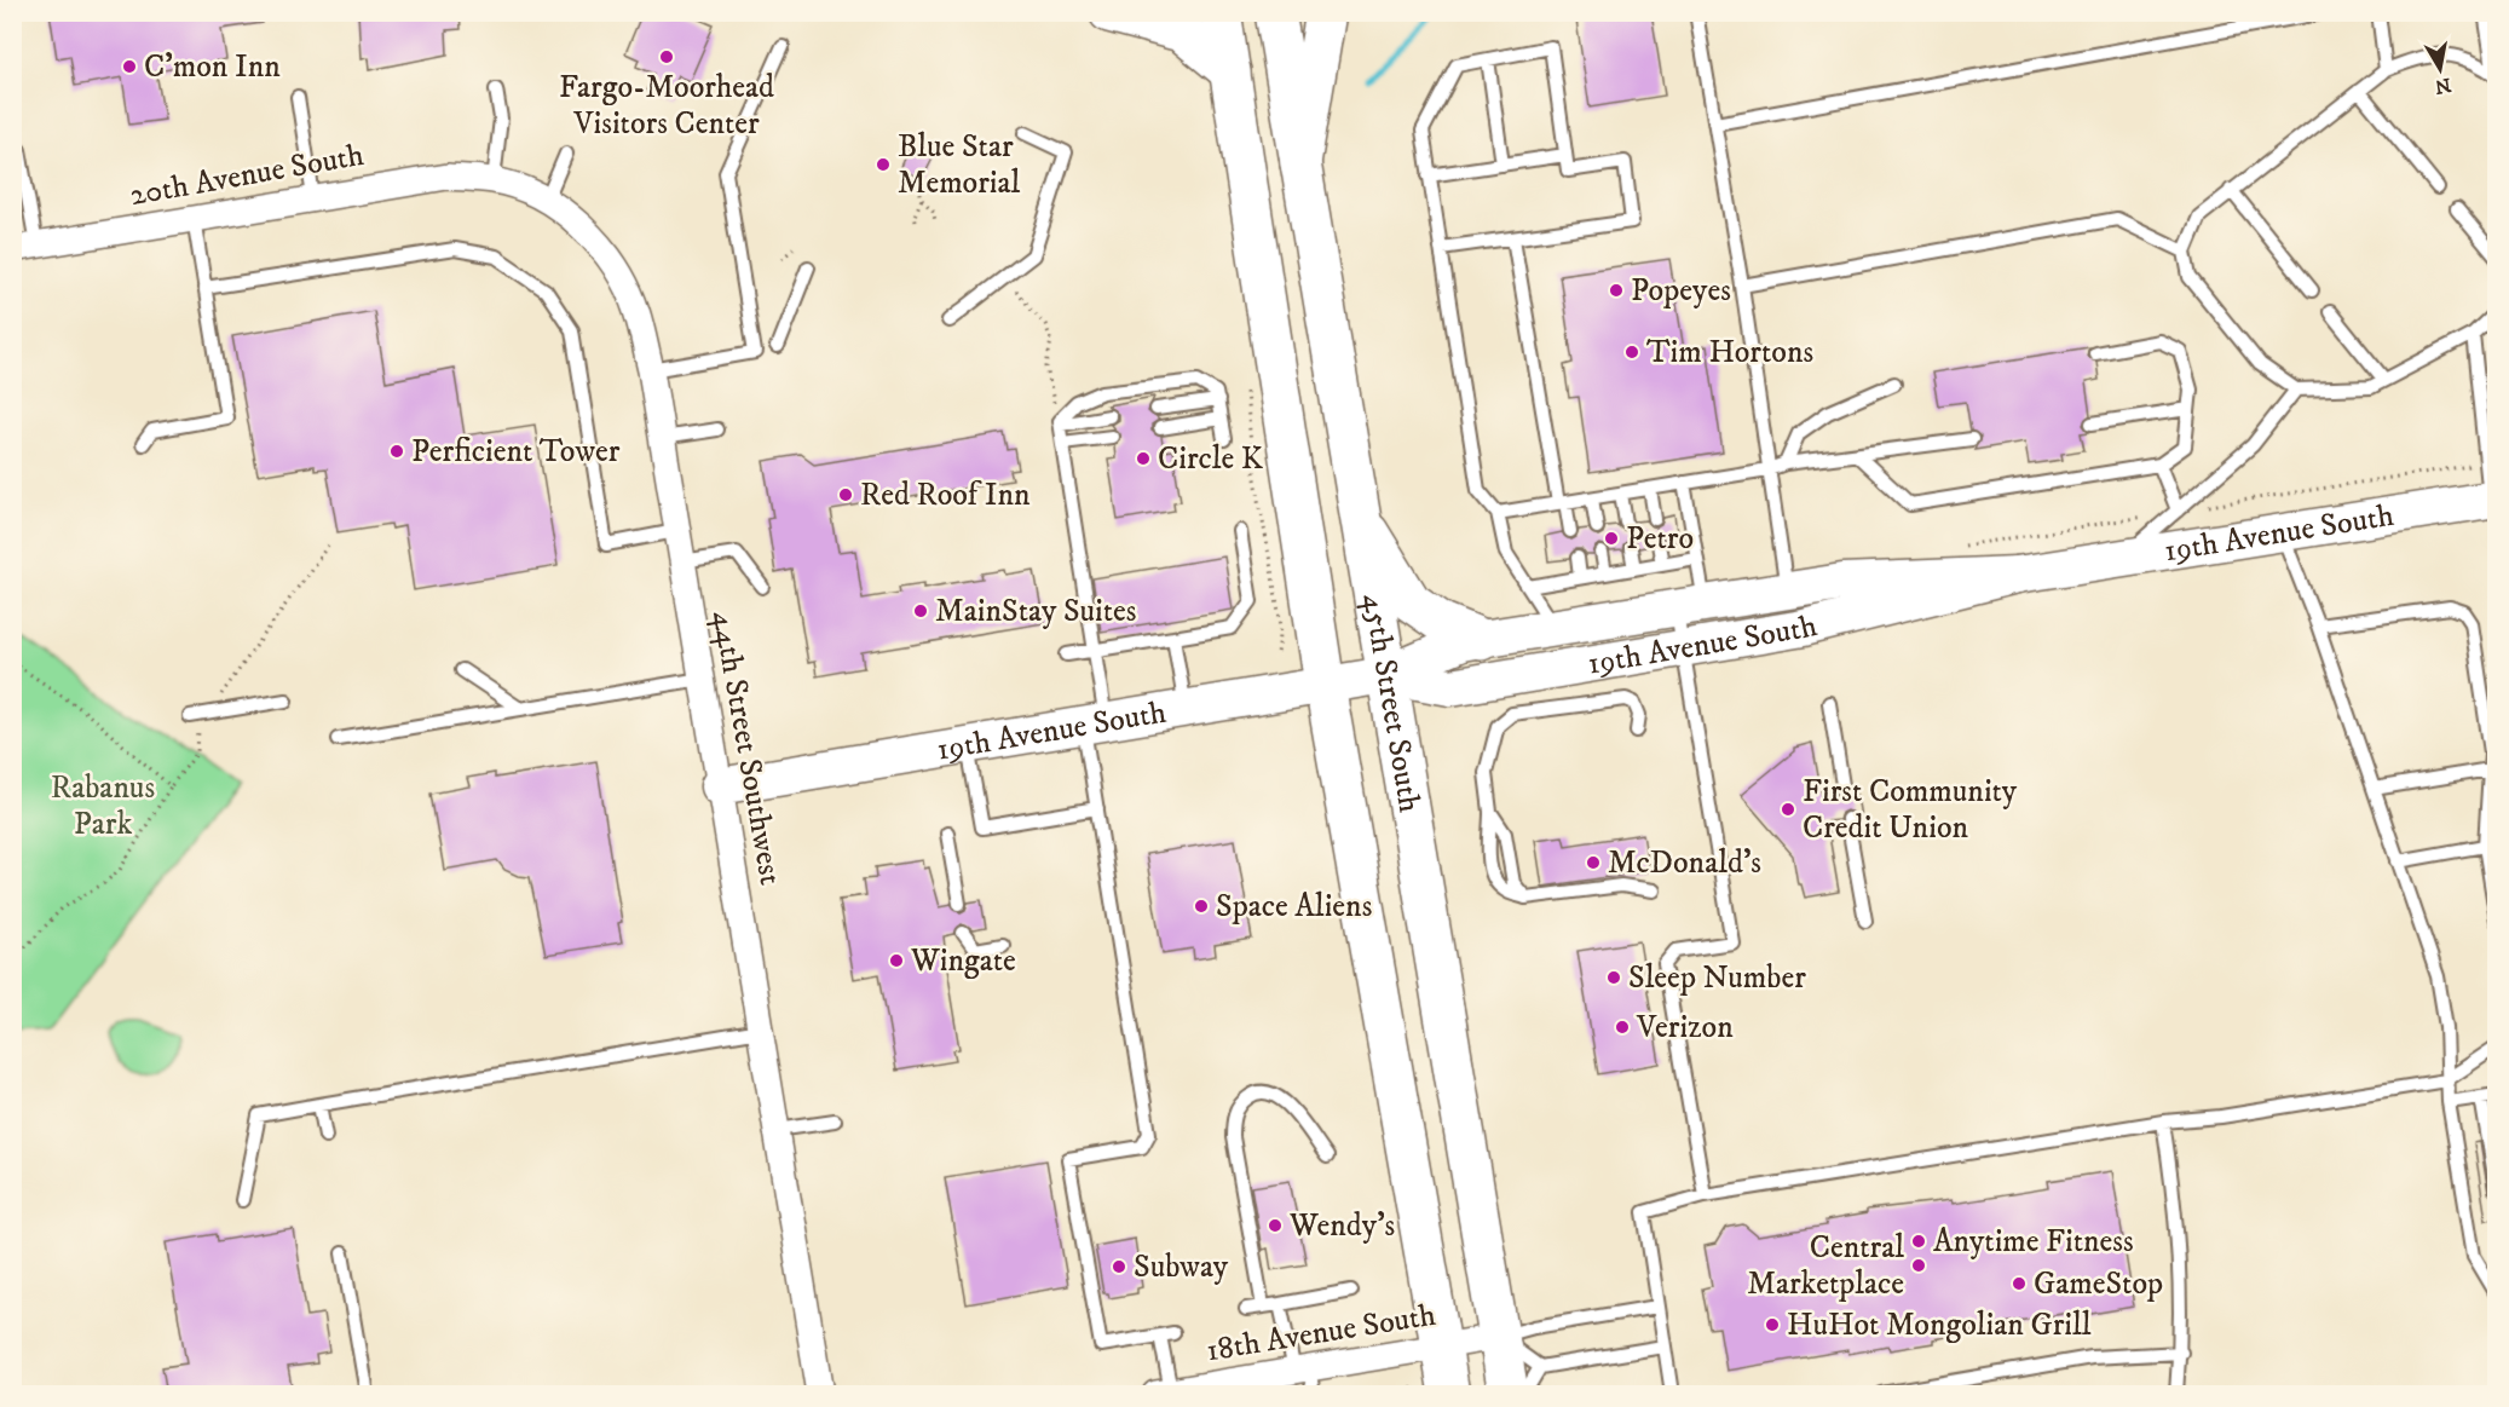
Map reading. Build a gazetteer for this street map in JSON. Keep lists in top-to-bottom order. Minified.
{"streets":{"main road":["45th Street South"],"street":["20th Avenue South","19th Avenue South","44th Street Southwest","18th Avenue South"]},"crossings":[["20th Avenue South","44th Street Southwest"],["19th Avenue South","45th Street South"],["19th Avenue South","44th Street Southwest"],["45th Street South","18th Avenue South"]],"parks":["Rabanus Park"],"places":["Fargo-Moorhead Visitors Center","C'mon Inn","Blue Star Memorial","Popeyes","Tim Hortons","Perficient Tower","Circle K","Red Roof Inn","Petro","MainStay Suites","First Community Credit Union","McDonald's","Space Aliens","Wingate","Sleep Number","Verizon","Wendy's","Anytime Fitness","Central Marketplace","Subway","GameStop","HuHot Mongolian Grill"],"north":"bottom"}
